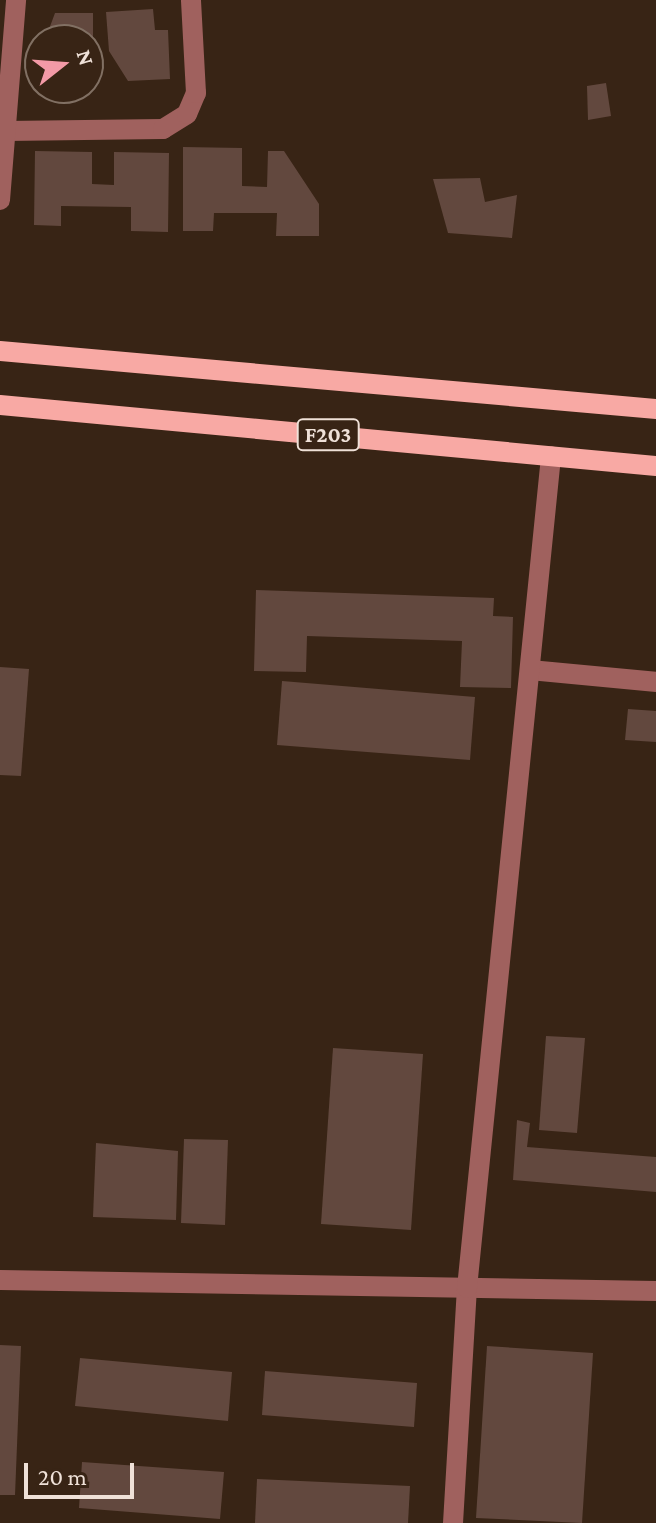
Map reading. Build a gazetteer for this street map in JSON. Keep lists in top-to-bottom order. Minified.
{"streets":{"main road":["F203"]},"scale_bar":"20 m","north":"right"}
